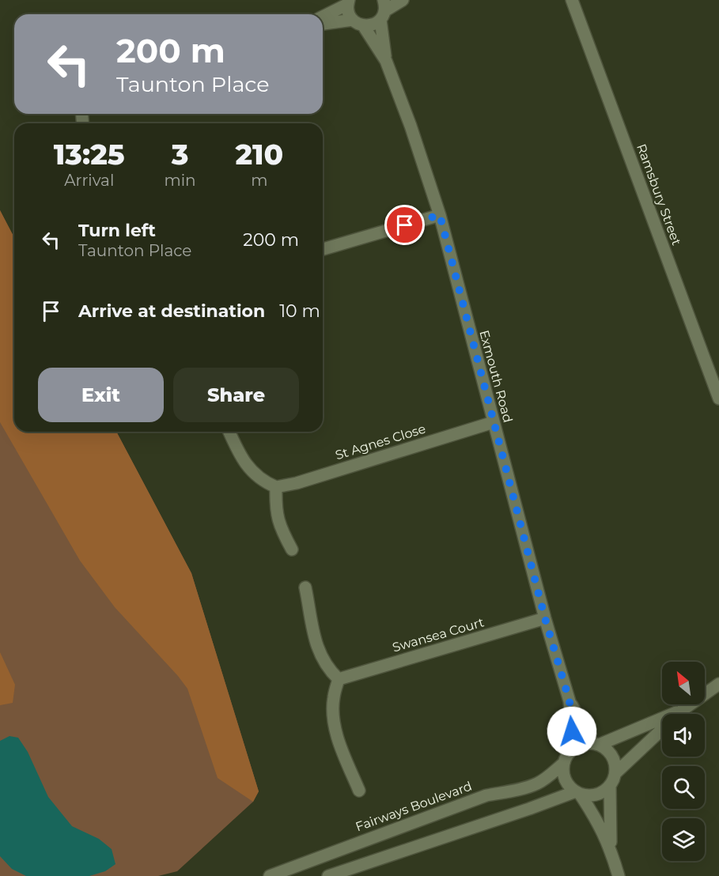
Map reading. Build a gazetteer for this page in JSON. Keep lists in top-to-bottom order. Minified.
{"streets":{"street":["Ramsbury Street","Exmouth Road","St Agnes Close","Swansea Court","Fairways Boulevard"]},"crossings":[["Exmouth Road","St Agnes Close"],["Exmouth Road","Swansea Court"],["Exmouth Road","Fairways Boulevard"]],"north":"top left","page":{"turn":["200 m","Taunton Place"],"eta":["13:25","Arrival","3","min","210","m"],"list":[{"name":"Turn left","note":"Taunton Place","value":"200 m"},{"name":"Arrive at destination","value":"10 m"}],"buttons":["Exit","Share"]}}
